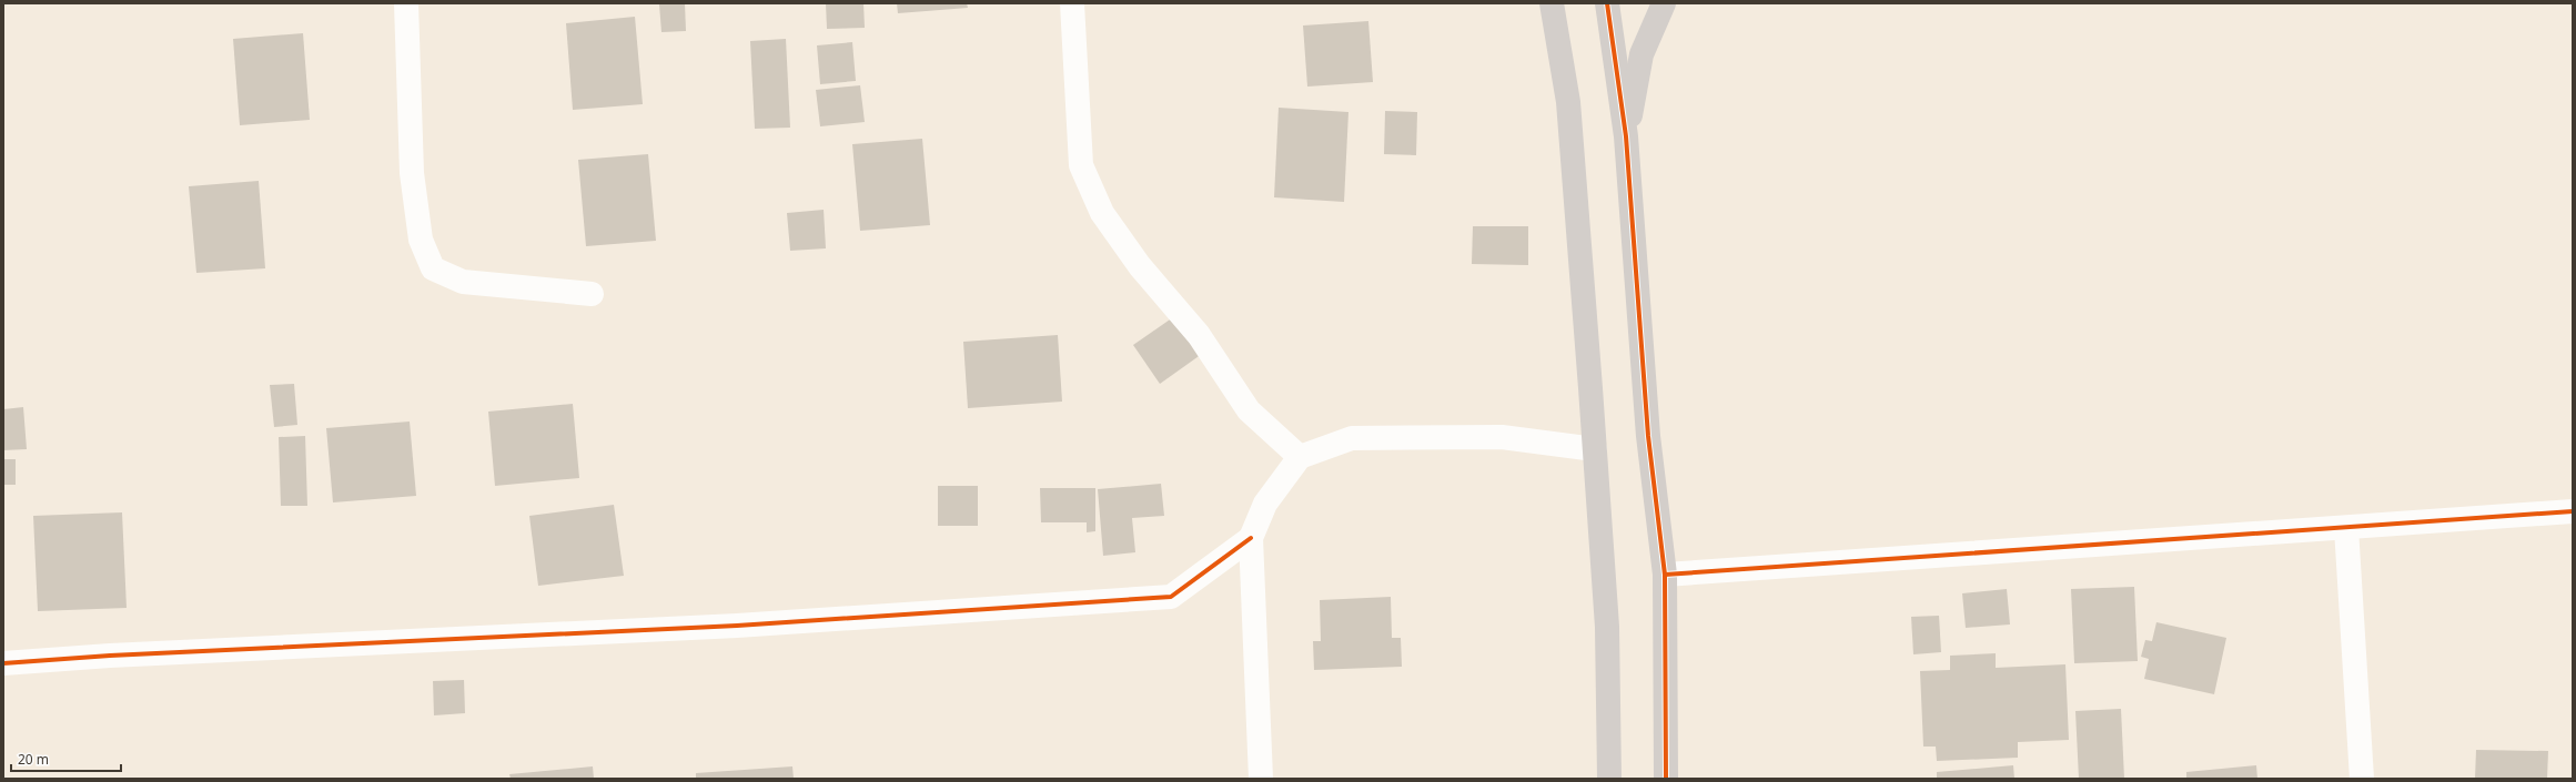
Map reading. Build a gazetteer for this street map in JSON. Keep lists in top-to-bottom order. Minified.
{"scale_bar":"20 m"}
